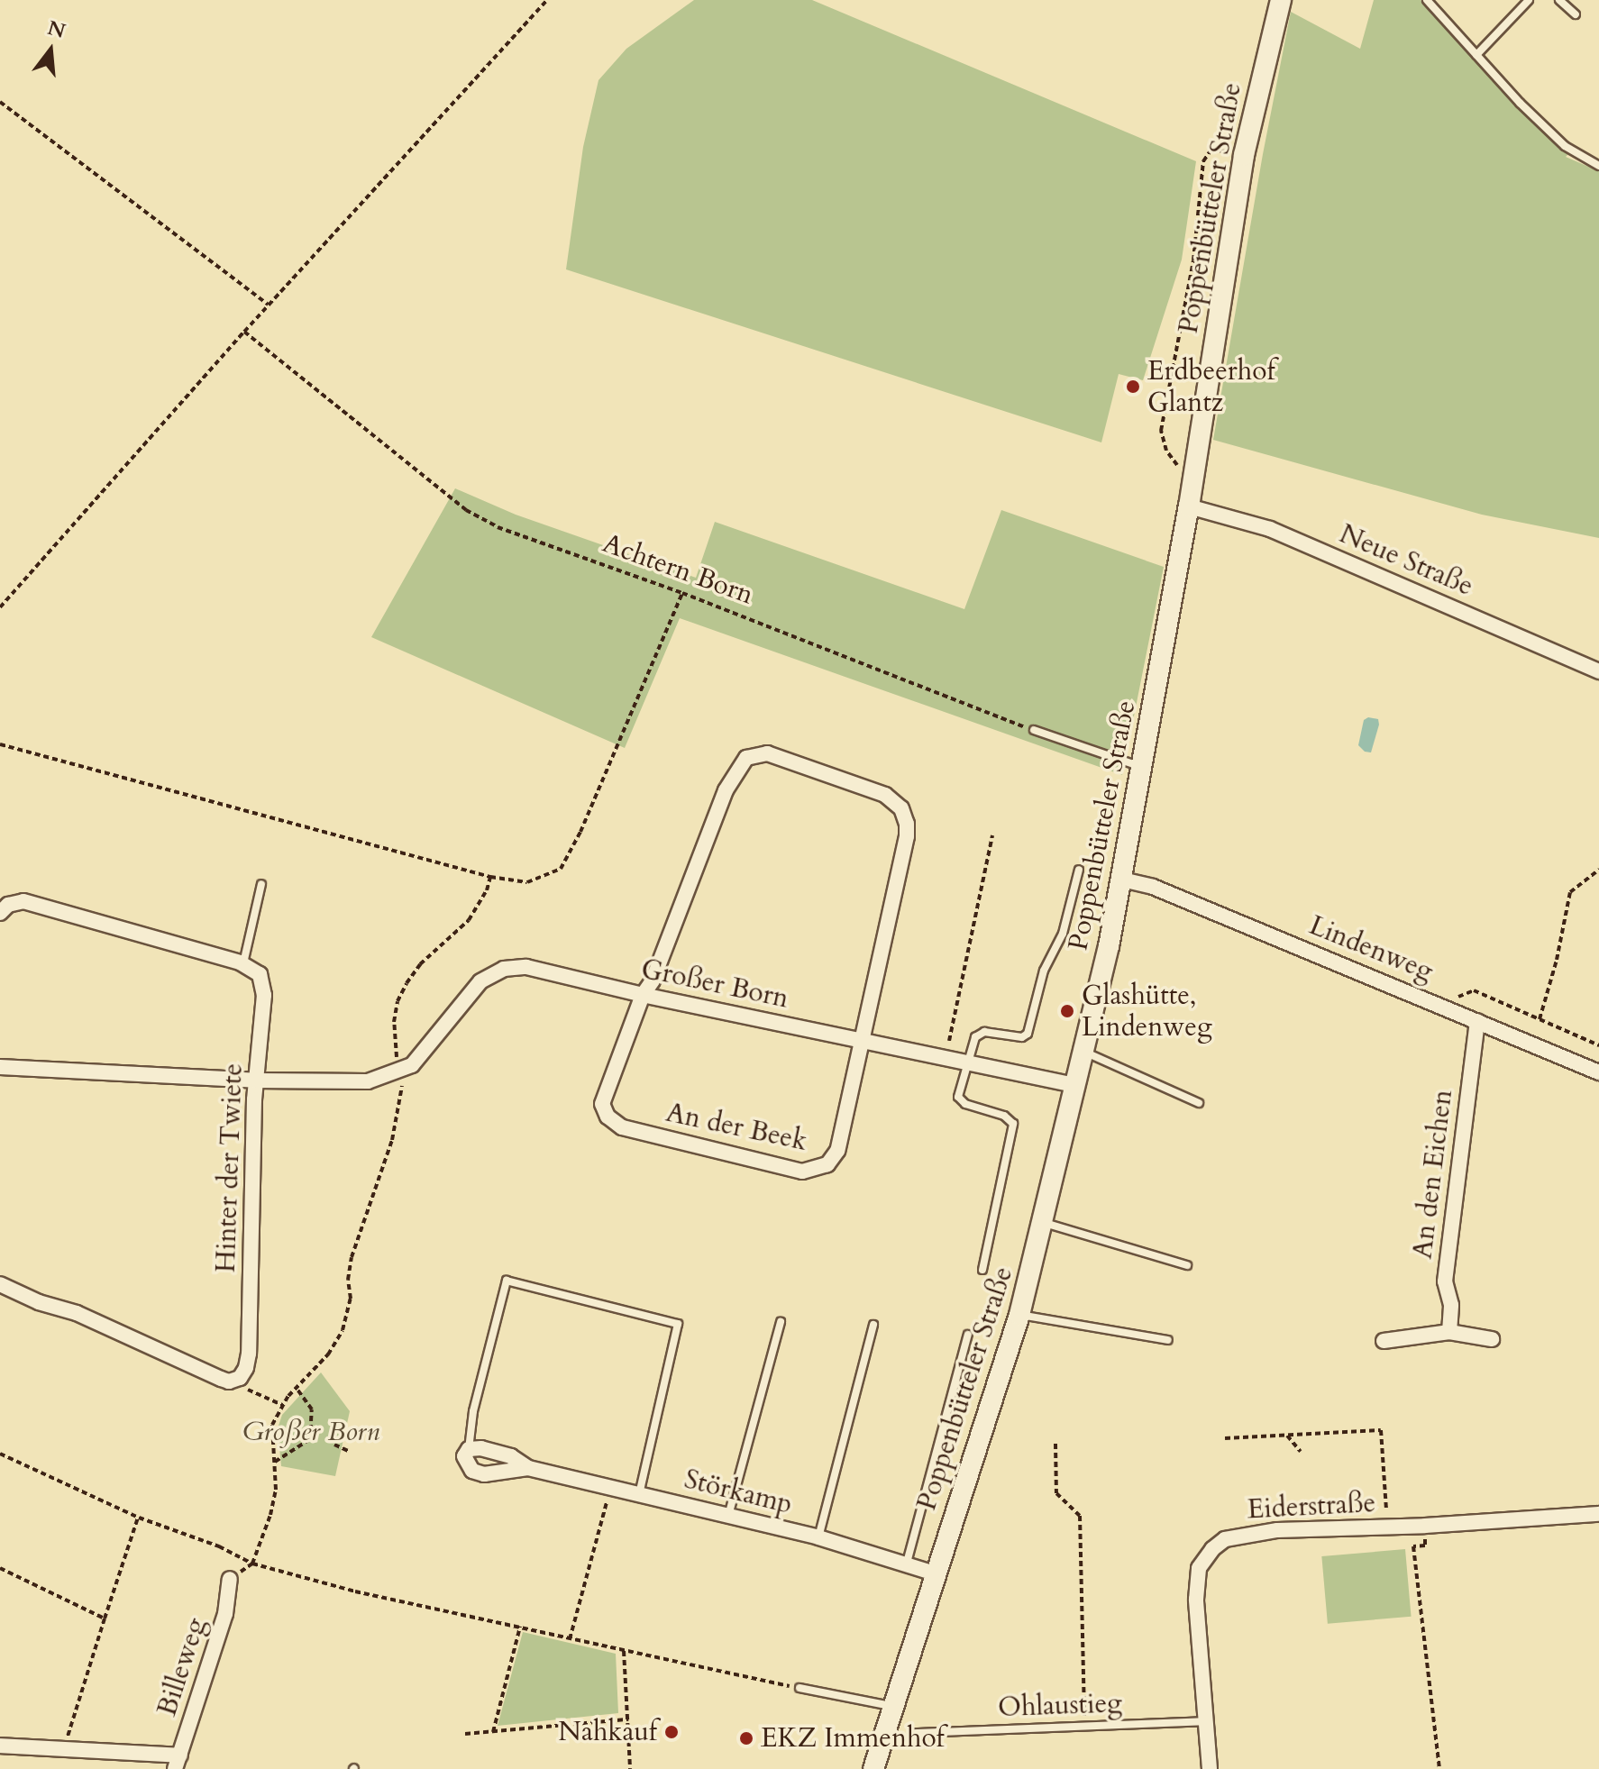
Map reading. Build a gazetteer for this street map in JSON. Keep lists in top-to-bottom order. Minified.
{"streets":{"main road":["Poppenbütteler Straße"],"street":["Neue Straße","Lindenweg","Großer Born","An der Beek","Hinter der Twiete","An den Eichen","Störkamp","Eiderstraße","Billeweg"],"lane":["Ohlaustieg"],"path":["Achtern Born"]},"crossings":[["Poppenbütteler Straße","Neue Straße"],["Poppenbütteler Straße","Lindenweg"],["Poppenbütteler Straße","Großer Born"],["Poppenbütteler Straße","Störkamp"],["Lindenweg","An den Eichen"],["Großer Born","An der Beek"],["Großer Born","Hinter der Twiete"],["Eiderstraße","Ohlaustieg"]],"parks":["Großer Born"],"places":["Erdbeerhof Glantz","Glashütte, Lindenweg","Nahkauf","EKZ Immenhof"],"north":"top"}
